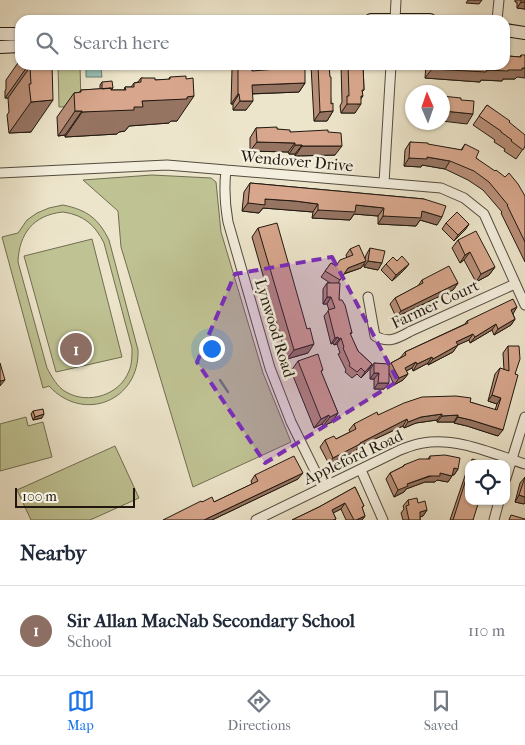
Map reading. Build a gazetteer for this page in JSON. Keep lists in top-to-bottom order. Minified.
{"streets":{"street":["Wendover Drive","Farmer Court","Lynwood Road","Appleford Road"]},"crossings":[["Wendover Drive","Farmer Court"],["Wendover Drive","Lynwood Road"],["Lynwood Road","Appleford Road"]],"scale_bar":"100 m","north":"top","page":{"search":"Search here","pins":"1","scale":"100 m","heading":"Nearby","list":[{"mark":"1","name":"Sir Allan MacNab Secondary School","note":"School","value":"110 m"}],"nav":["Map","Directions","Saved"]}}
